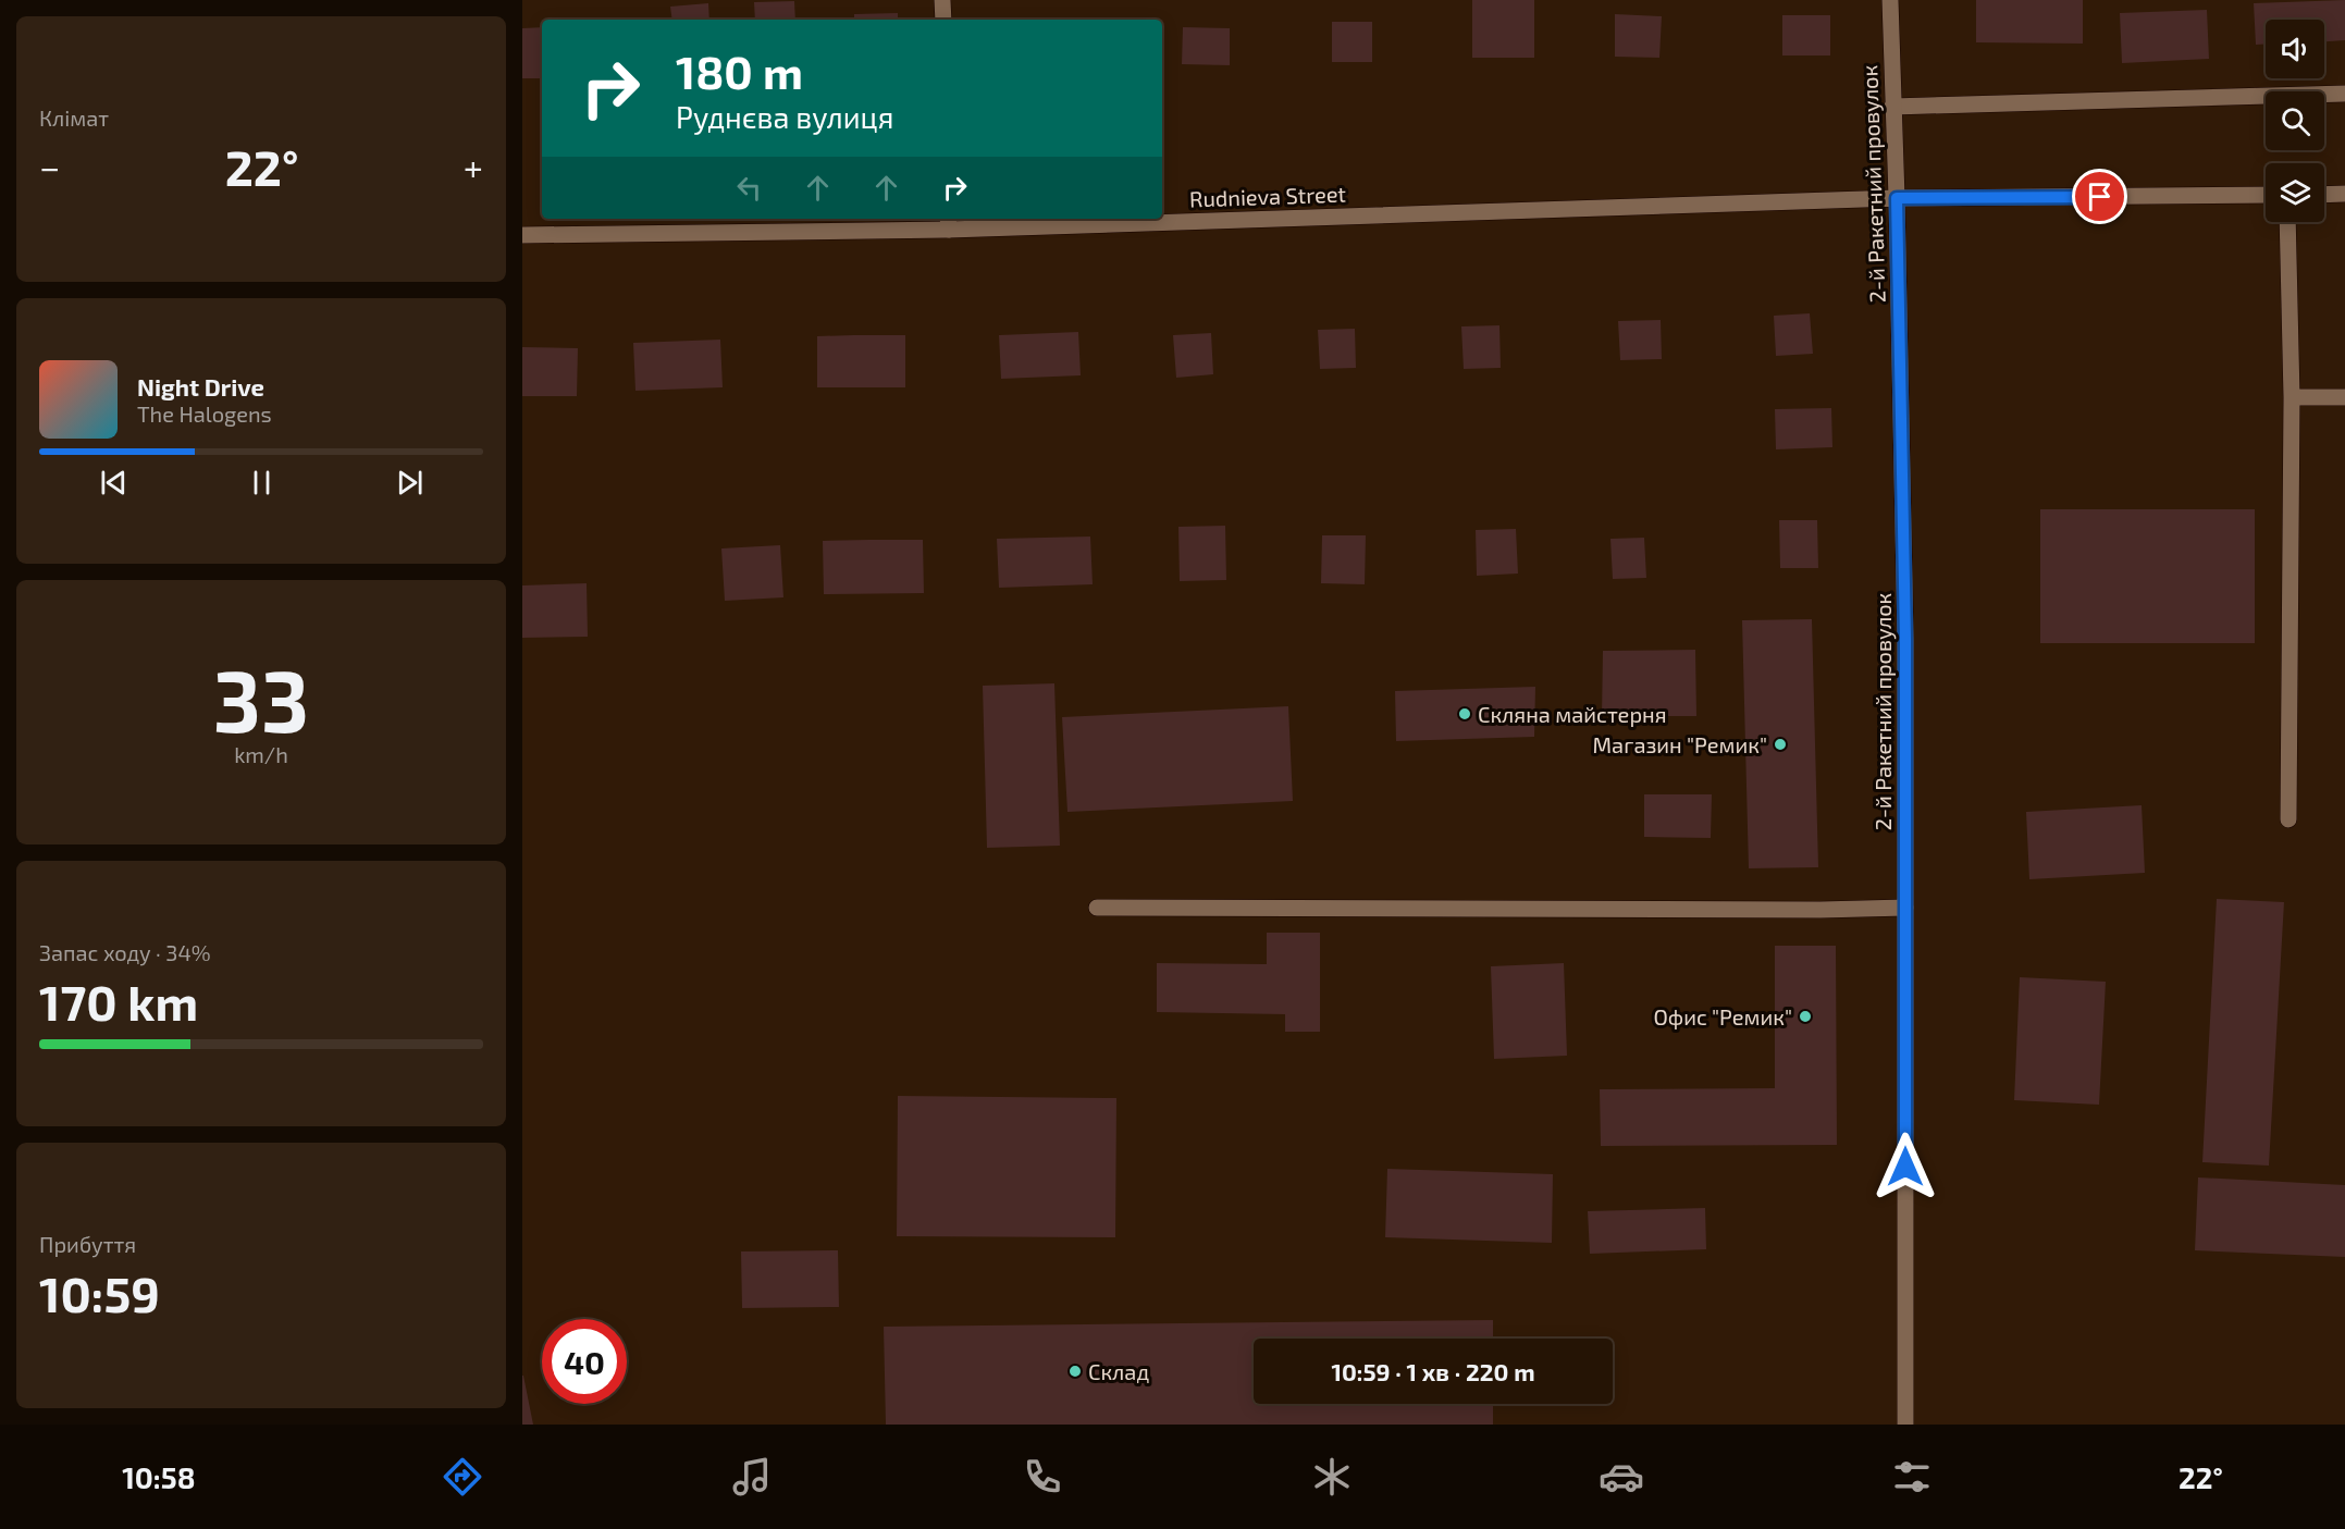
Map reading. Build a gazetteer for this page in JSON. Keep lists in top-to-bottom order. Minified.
{"streets":{"street":["2-й Ракетний провулок","Rudnieva Street"]},"crossings":[["2-й Ракетний провулок","Rudnieva Street"]],"places":["Скляна майстерня","Магазин \"Ремик\"","Офис \"Ремик\"","Склад"],"page":{"tile":["Клімат",["33","km/h"],["Запас ходу · 34%","170 km"],["Прибуття","10:59"]],"turn":["180 m","Руднєва вулиця"],"heat":["−","22°","+"],"song":["Night Drive","The Halogens"],"limit":"40","trip":"10:59 · 1 хв · 220 m","tabs":["10:58","22°"]}}
